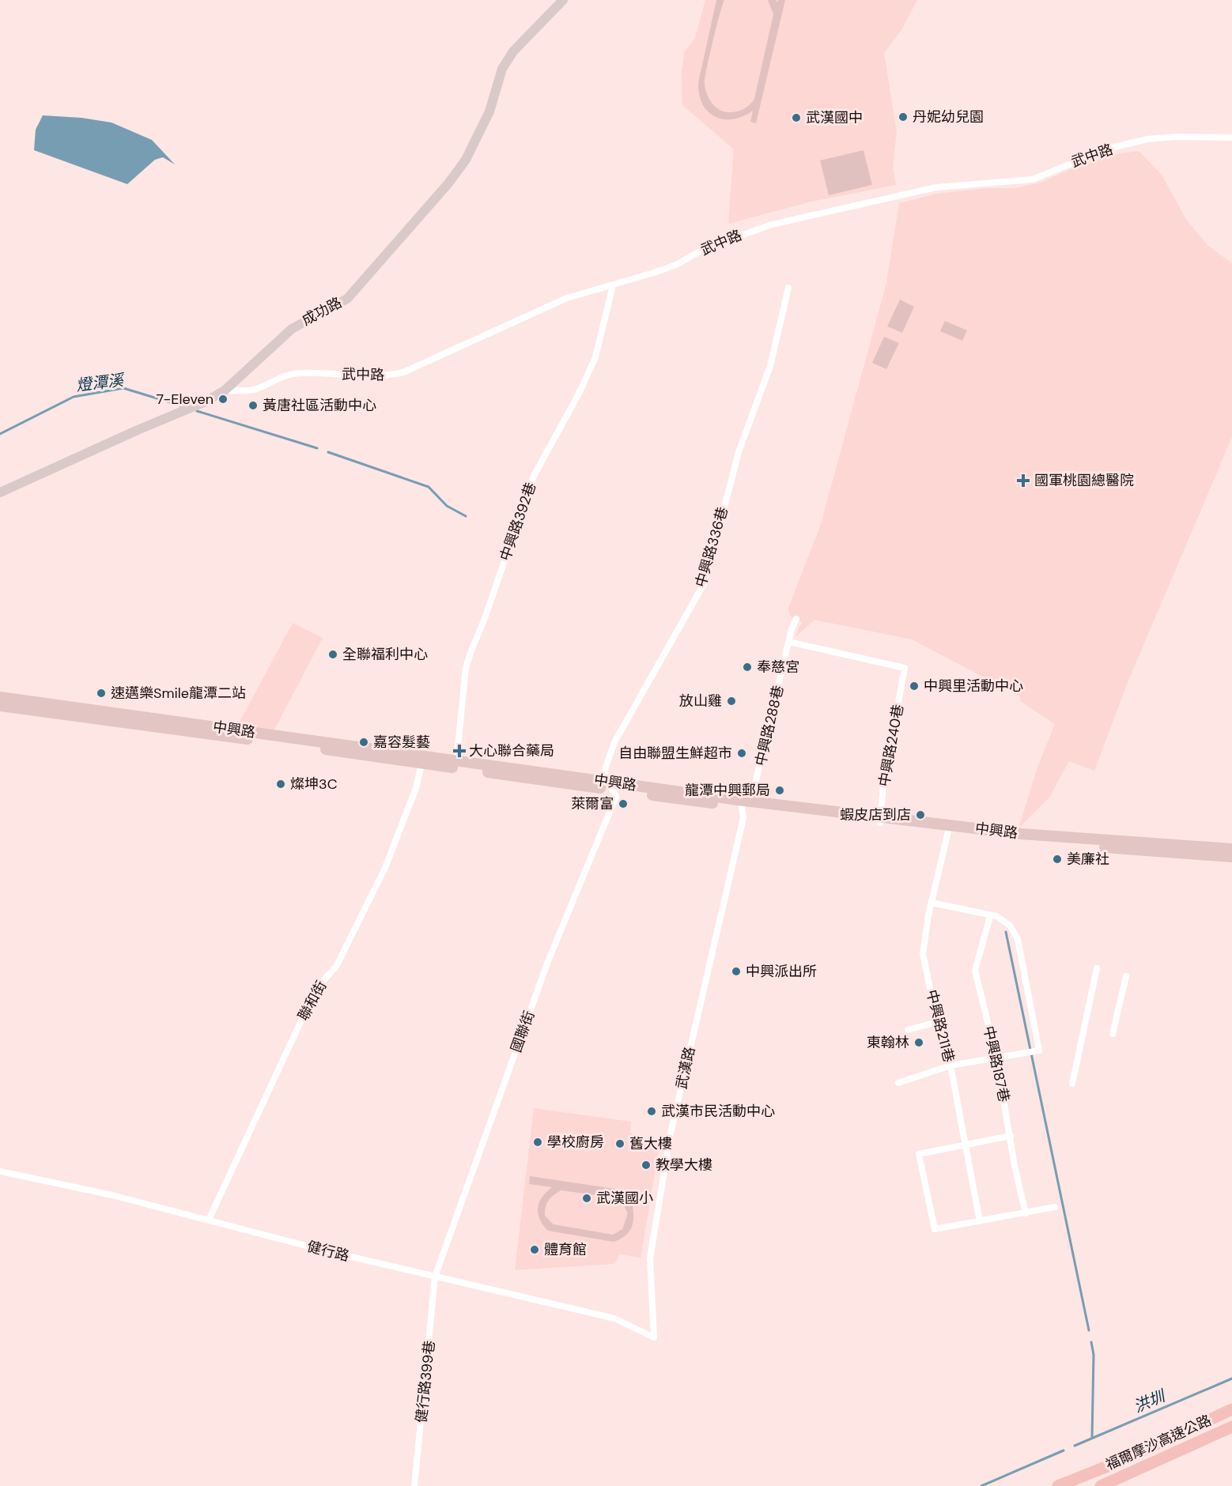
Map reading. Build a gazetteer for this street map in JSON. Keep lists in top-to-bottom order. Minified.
{"streets":{"highway":["福爾摩沙高速公路"],"main road":["中興路"],"street":["武中路","成功路","中興路392巷","中興路336巷","中興路288巷","中興路240巷","聯和街","中興路211巷","國聯街","中興路187巷","武漢路","健行路","健行路399巷"]},"crossings":[["武中路","成功路"],["武中路","中興路392巷"],["中興路392巷","中興路"],["中興路336巷","中興路"],["中興路336巷","國聯街"],["中興路288巷","中興路"],["中興路288巷","中興路240巷"],["中興路288巷","武漢路"],["中興路","中興路240巷"],["中興路","聯和街"],["中興路","中興路211巷"],["中興路","國聯街"],["中興路","武漢路"],["聯和街","健行路"],["國聯街","健行路"],["國聯街","健行路399巷"],["武漢路","健行路"],["健行路","健行路399巷"]],"water":["燈潭溪","洪圳"],"places":{"other":["丹妮幼兒園","武漢國中","7-Eleven","黃唐社區活動中心","全聯福利中心","奉慈宮","中興里活動中心","速邁樂Smile龍潭二站","放山雞","嘉容髮藝","自由聯盟生鮮超市","燦坤3C","龍潭中興郵局","萊爾富","蝦皮店到店","美廉社","中興派出所","東翰林","武漢市民活動中心","學校廚房","舊大樓","教學大樓","武漢國小","體育館"],"health":["國軍桃園總醫院","大心聯合藥局"]}}
